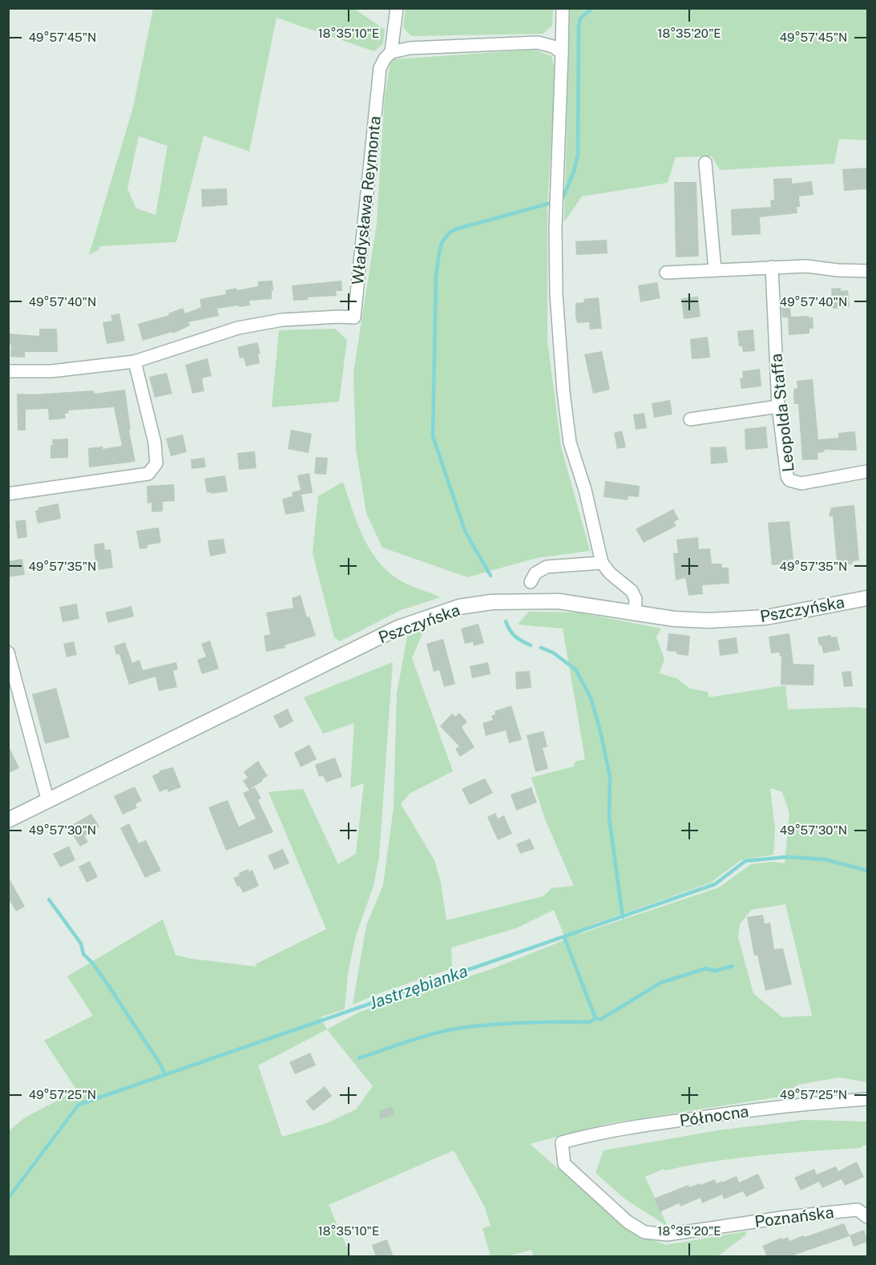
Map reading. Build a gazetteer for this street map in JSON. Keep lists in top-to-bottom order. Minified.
{"streets":{"street":["Władysława Reymonta","Leopolda Staffa","Pszczyńska","Północna","Poznańska"]},"crossings":[["Północna","Poznańska"]],"water":["Jastrzębianka"],"coordinates":["18°35'10\"E","18°35'20\"E","49°57'45\"N","49°57'40\"N","49°57'35\"N","49°57'30\"N","49°57'25\"N"]}
